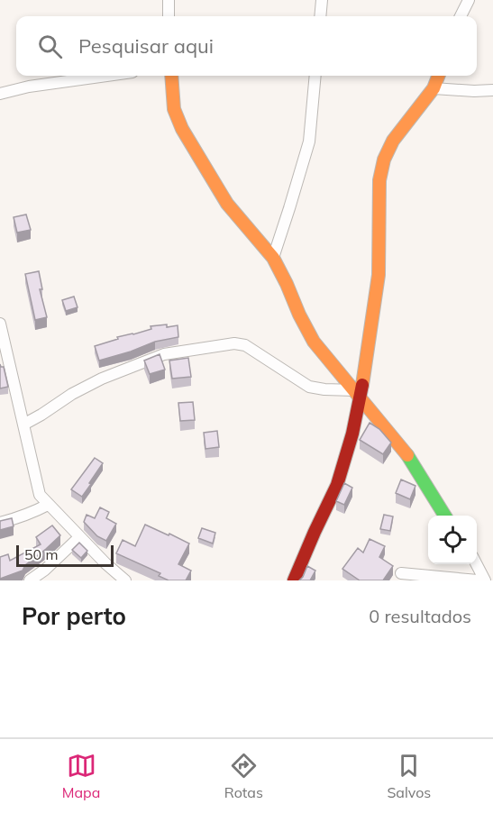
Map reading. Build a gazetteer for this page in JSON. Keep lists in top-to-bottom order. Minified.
{"scale_bar":"50 m","page":{"search":"Pesquisar aqui","scale":"50 m","heading":["Por perto","0 resultados"],"nav":["Mapa","Rotas","Salvos"]}}
